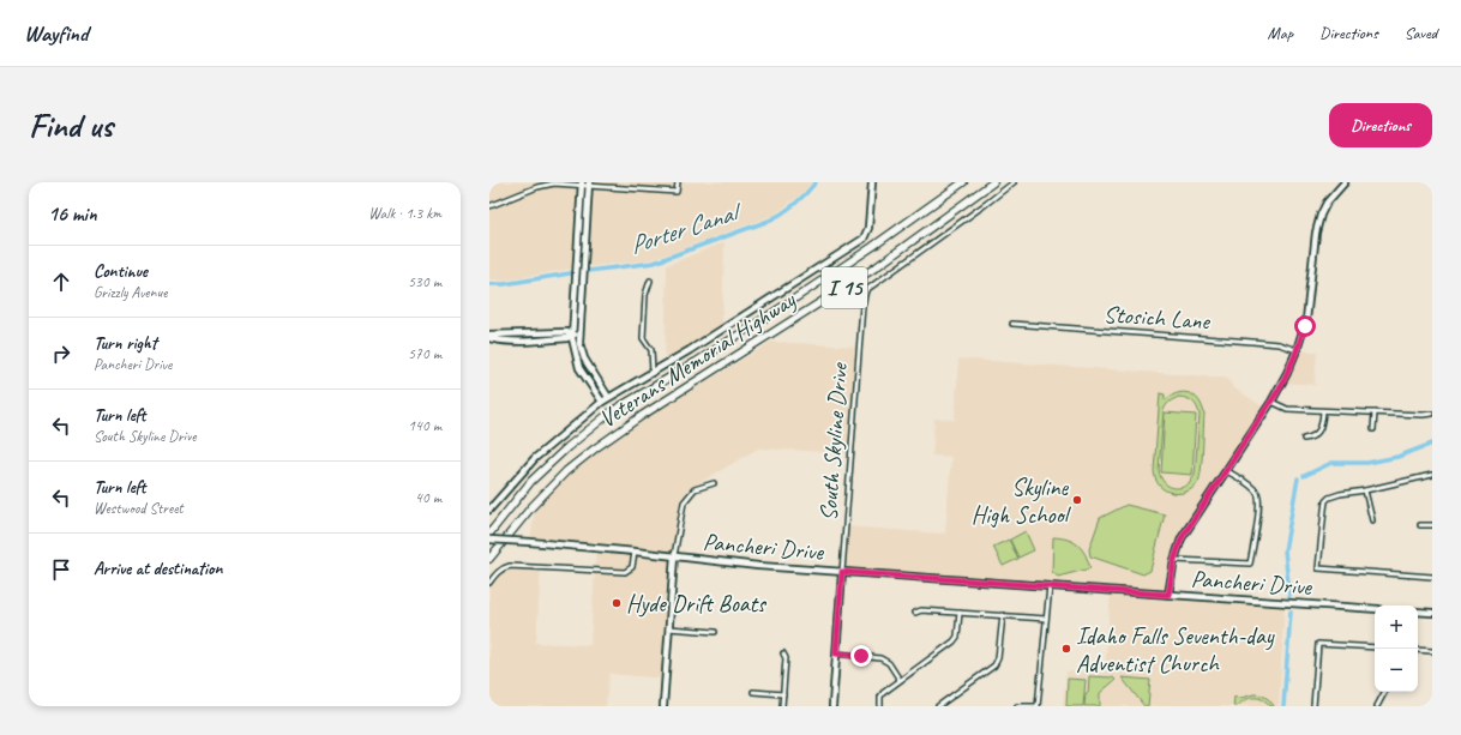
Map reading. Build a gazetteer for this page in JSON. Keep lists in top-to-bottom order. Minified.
{"streets":{"highway":["I 15","Veterans Memorial Highway"],"street":["Stosich Lane","South Skyline Drive","Pancheri Drive"]},"crossings":[["South Skyline Drive","Pancheri Drive"]],"water":["Porter Canal"],"places":["Skyline High School","Hyde Drift Boats","Idaho Falls Seventh-day Adventist Church"],"page":{"header":"Wayfind","nav":["Map","Directions","Saved"],"buttons":"Directions","title":"Find us","heading":["16 min","Walk · 1.3 km"],"list":[["Continue","Grizzly Avenue","530 m"],["Turn right","Pancheri Drive","570 m"],["Turn left","South Skyline Drive","140 m"],["Turn left","Westwood Street","40 m"],"Arrive at destination"],"map_buttons":["+","−"]}}
